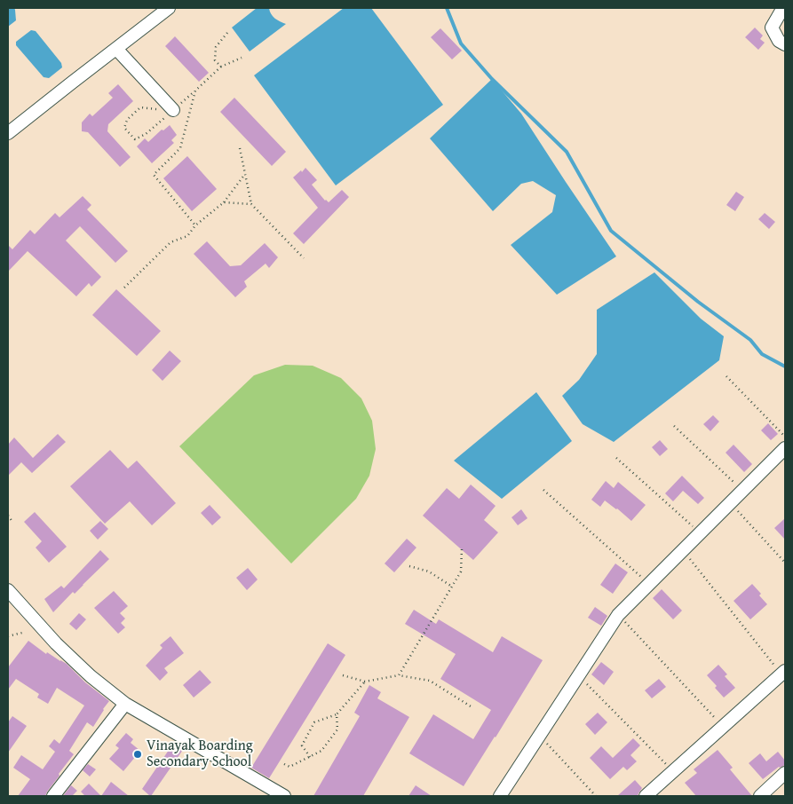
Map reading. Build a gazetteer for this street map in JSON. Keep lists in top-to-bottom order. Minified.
{"places":["Vinayak Boarding Secondary School"]}
